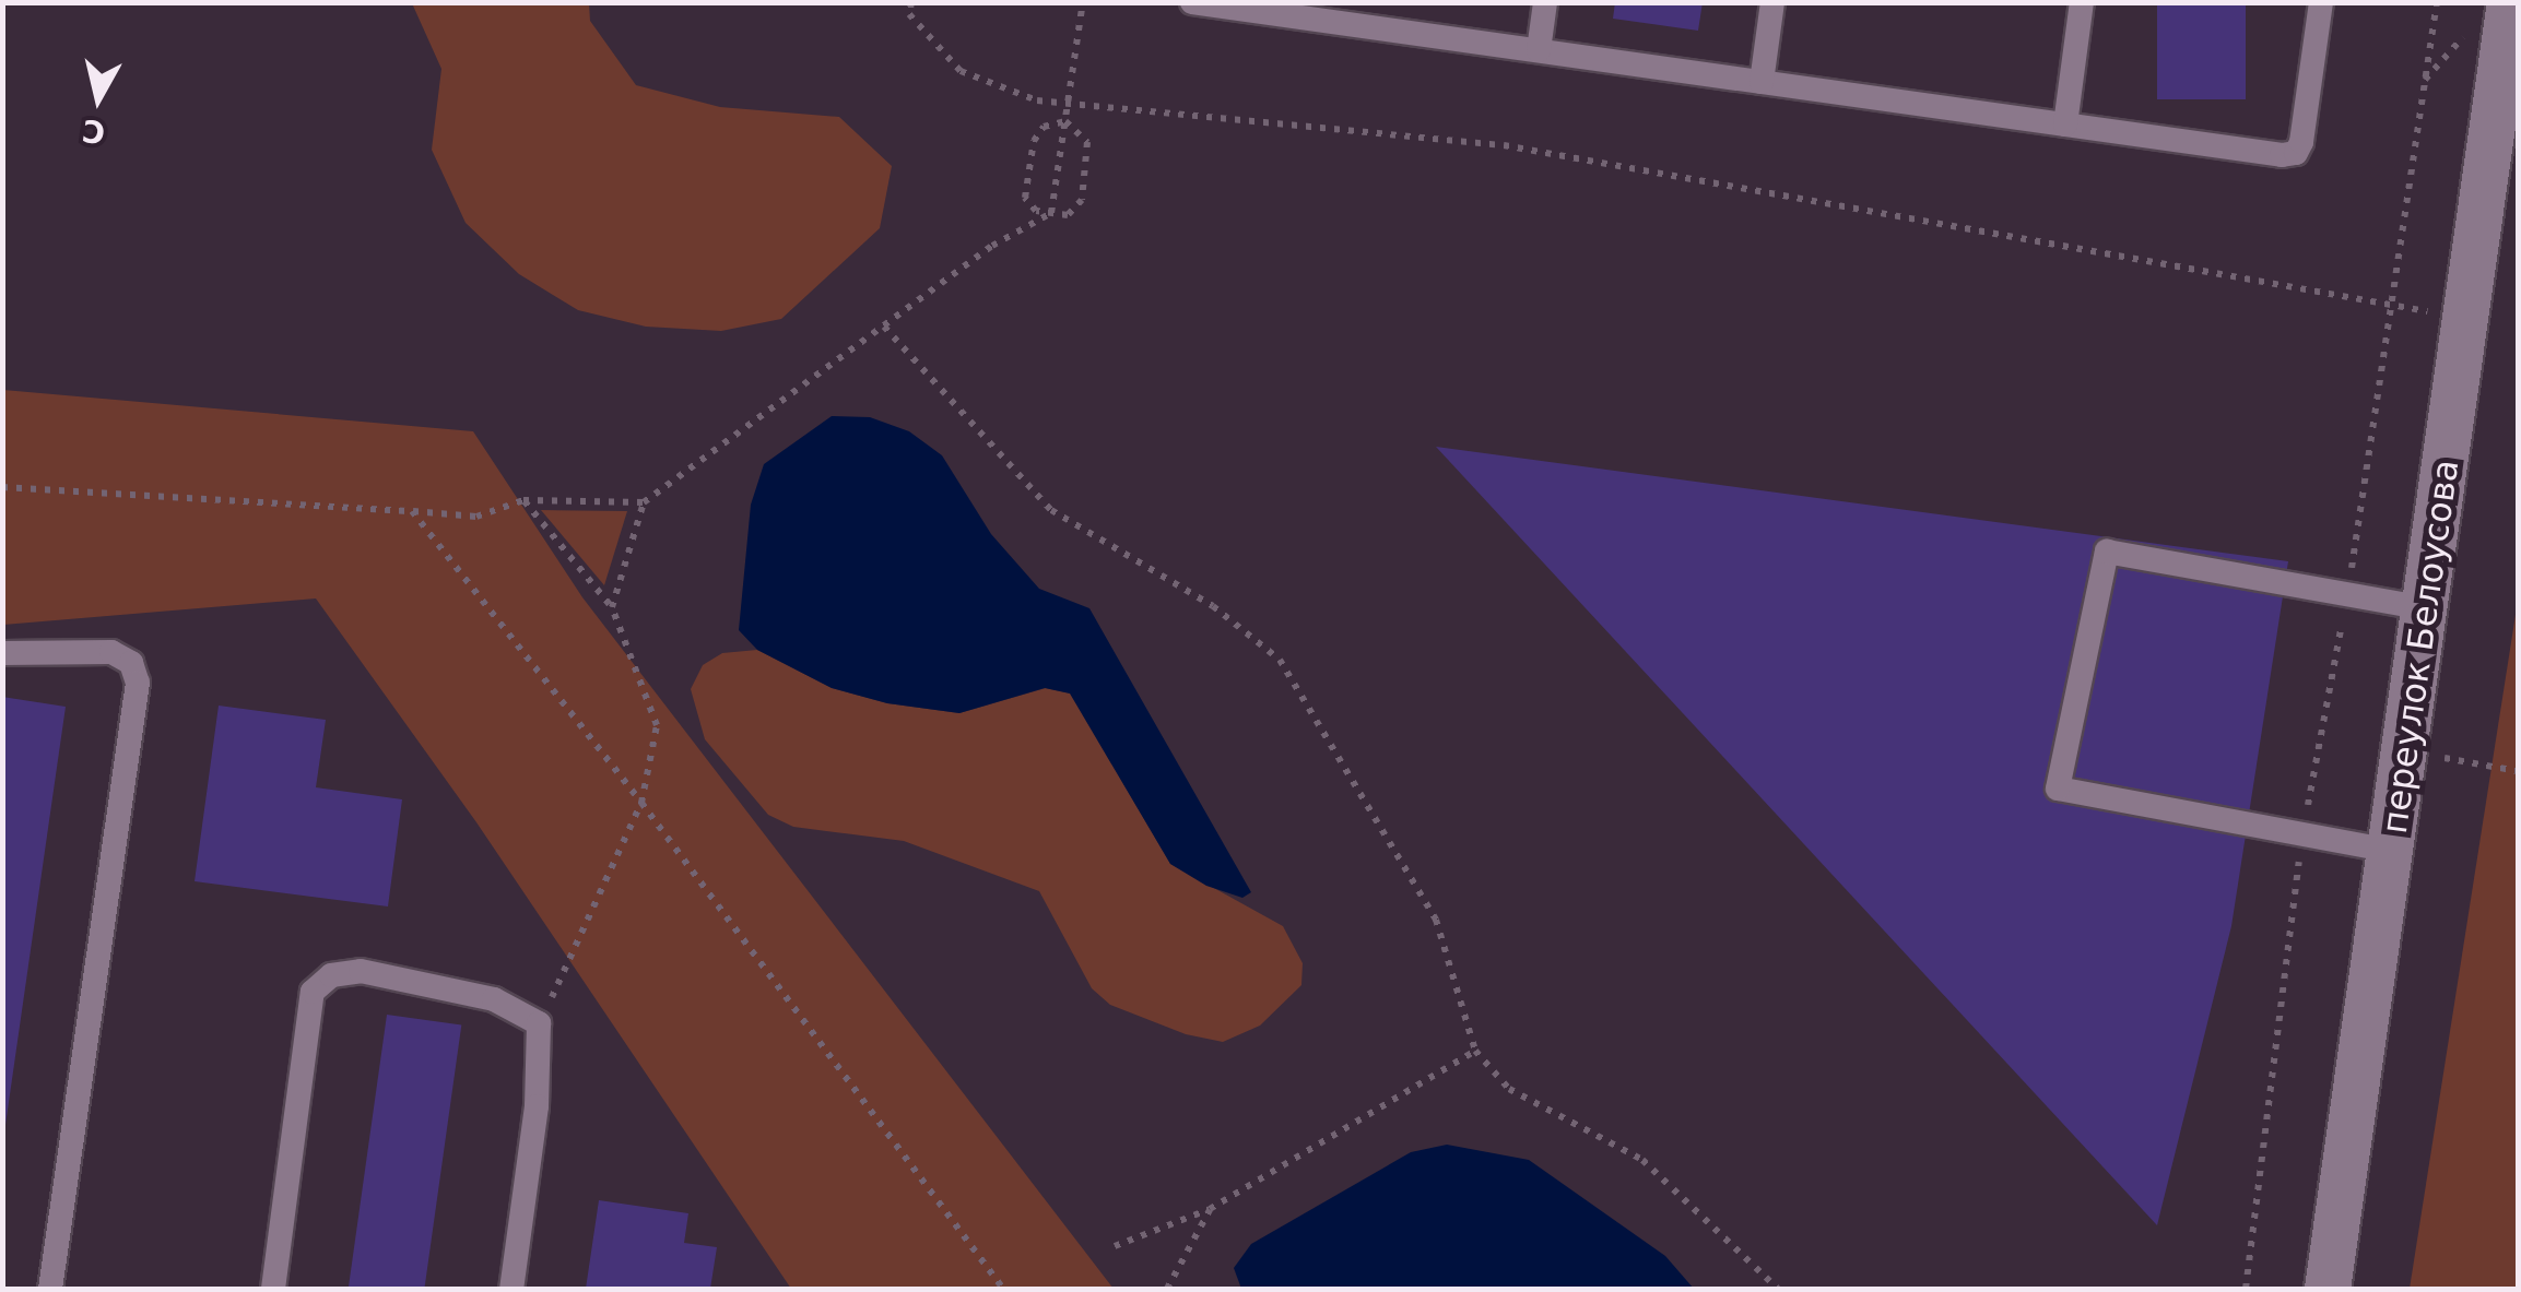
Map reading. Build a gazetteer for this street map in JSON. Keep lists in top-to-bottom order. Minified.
{"streets":{"street":["переулок Белоусова"]},"north":"bottom"}
